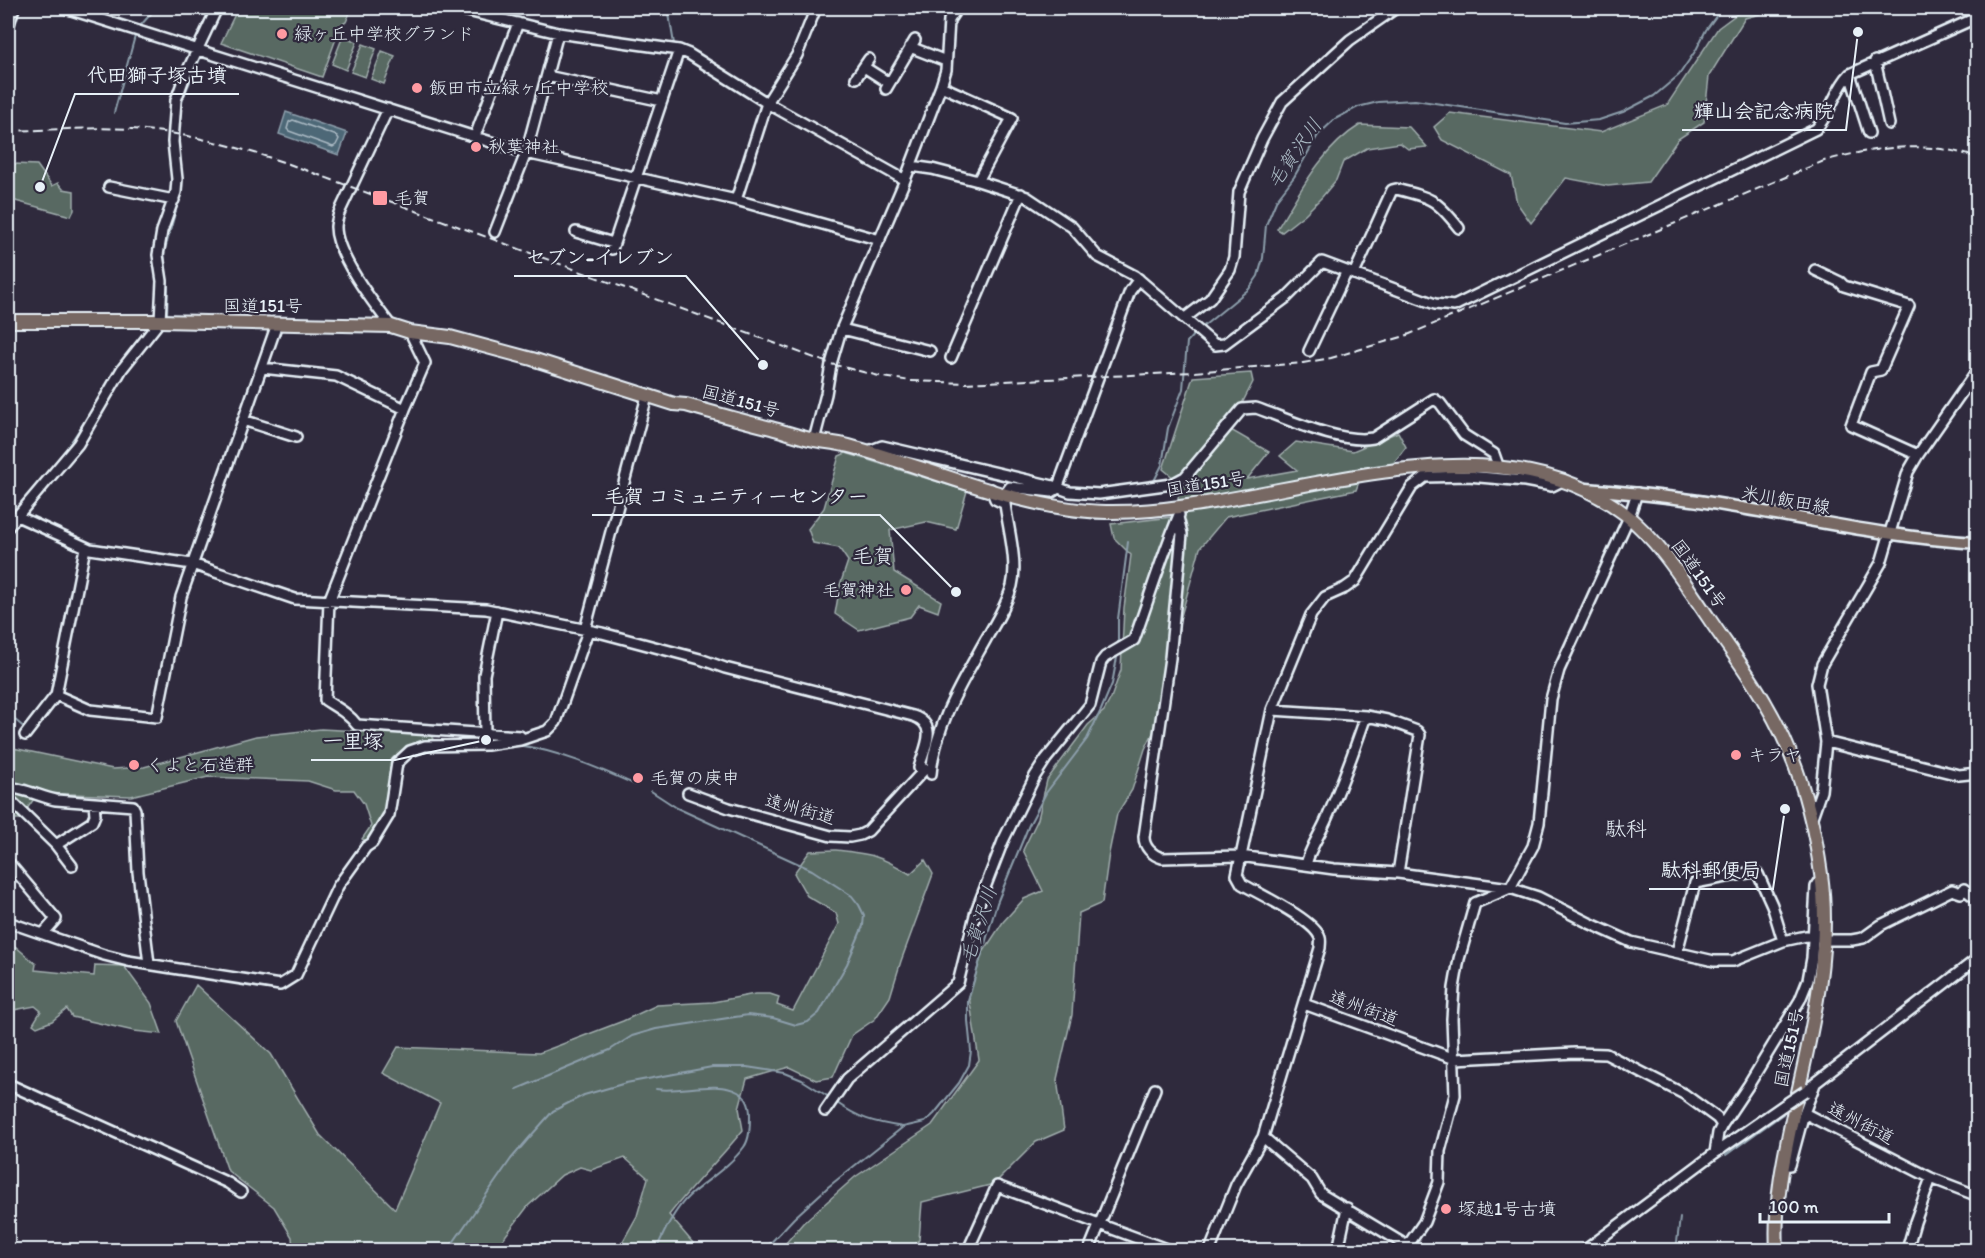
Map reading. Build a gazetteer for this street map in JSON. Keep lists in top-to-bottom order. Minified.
{"streets":{"highway":["国道151号"],"main road":["米川飯田線"],"street":["遠州街道"]},"crossings":[["国道151号","米川飯田線"],["国道151号","遠州街道"]],"districts":["毛賀","駄科"],"water":["毛賀沢川"],"places":{"other":["輝山会記念病院","緑ヶ丘中学校グランド","飯田市立緑ヶ丘中学校","秋葉神社","代田獅子塚古墳","セブン-イレブン","毛賀神社","毛賀 コミュニティーセンター","一里塚","キラヤ","くよと石造群","毛賀の庚申","駄科郵便局","塚越1号古墳"],"transit":["毛賀"]},"scale_bar":"100 m"}
